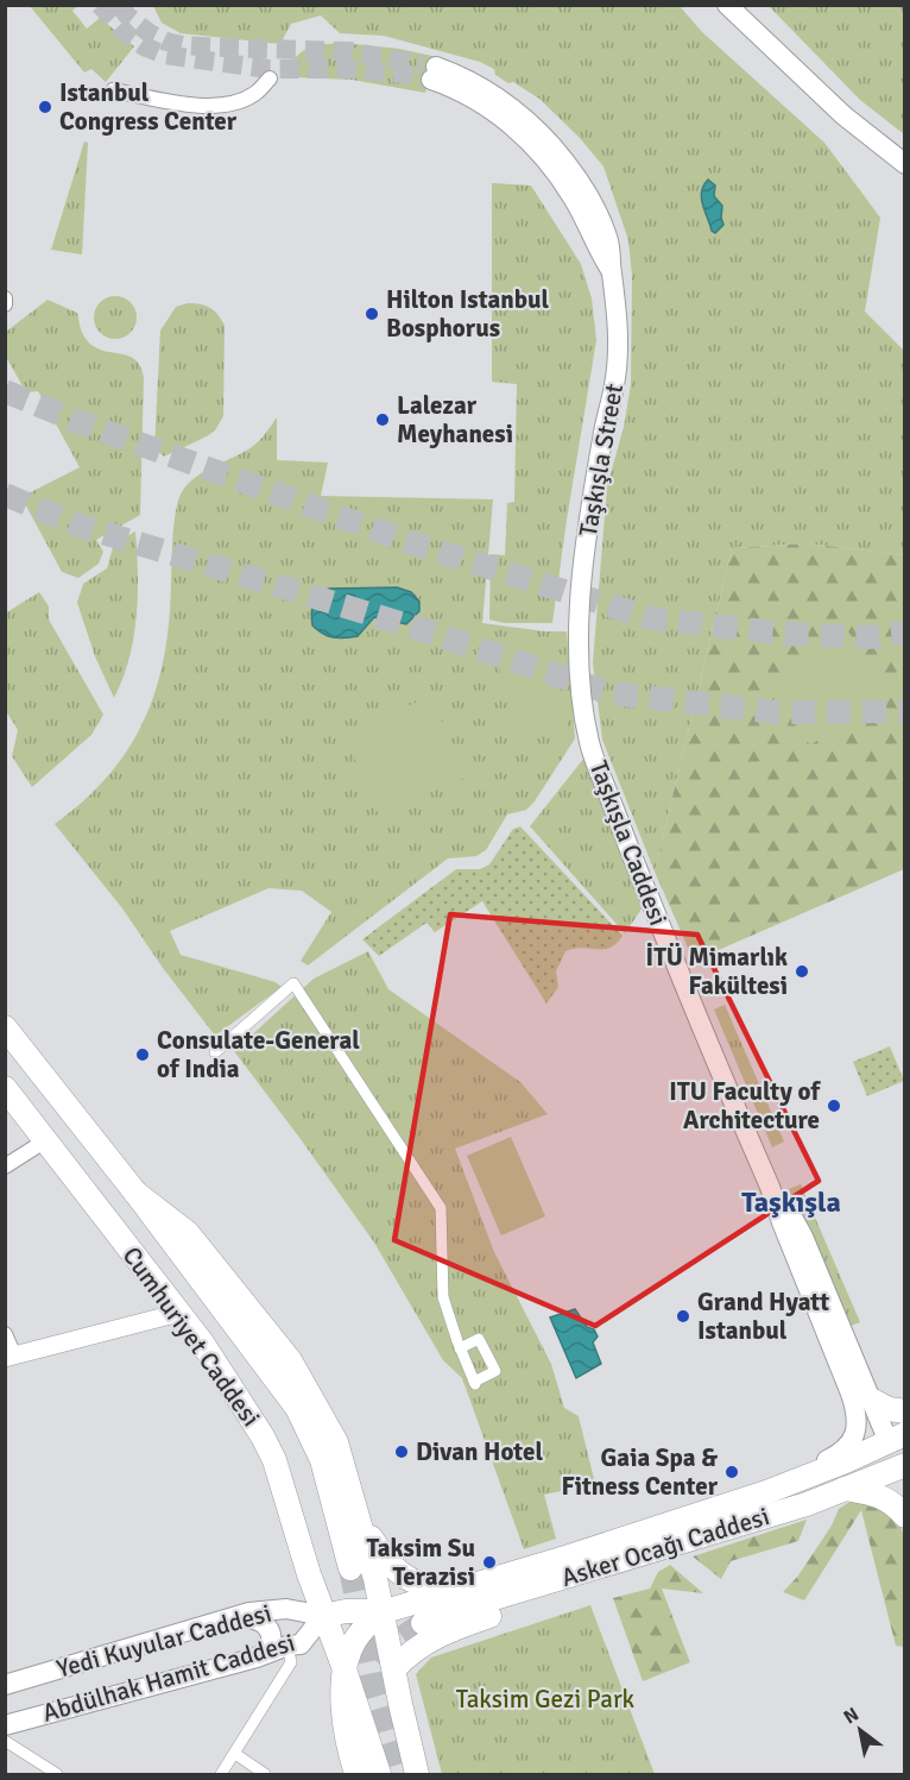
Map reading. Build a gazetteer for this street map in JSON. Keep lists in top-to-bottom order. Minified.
{"streets":{"main road":["Taşkışla Caddesi","Cumhuriyet Caddesi","Asker Ocağı Caddesi","Yedi Kuyular Caddesi","Abdülhak Hamit Caddesi"]},"crossings":[["Taşkışla Caddesi","Asker Ocağı Caddesi"],["Cumhuriyet Caddesi","Asker Ocağı Caddesi"],["Cumhuriyet Caddesi","Yedi Kuyular Caddesi"],["Cumhuriyet Caddesi","Abdülhak Hamit Caddesi"],["Asker Ocağı Caddesi","Yedi Kuyular Caddesi"],["Asker Ocağı Caddesi","Abdülhak Hamit Caddesi"],["Yedi Kuyular Caddesi","Abdülhak Hamit Caddesi"]],"districts":["Taşkışla"],"parks":["Taksim Gezi Park"],"places":["Istanbul Congress Center","Hilton Istanbul Bosphorus","Lalezar Meyhanesi","İTÜ Mimarlık Fakültesi","Consulate-General of India","ITU Faculty of Architecture","Grand Hyatt Istanbul","Divan Hotel","Gaia Spa & Fitness Center","Taksim Su Terazisi"],"north":"top left"}
